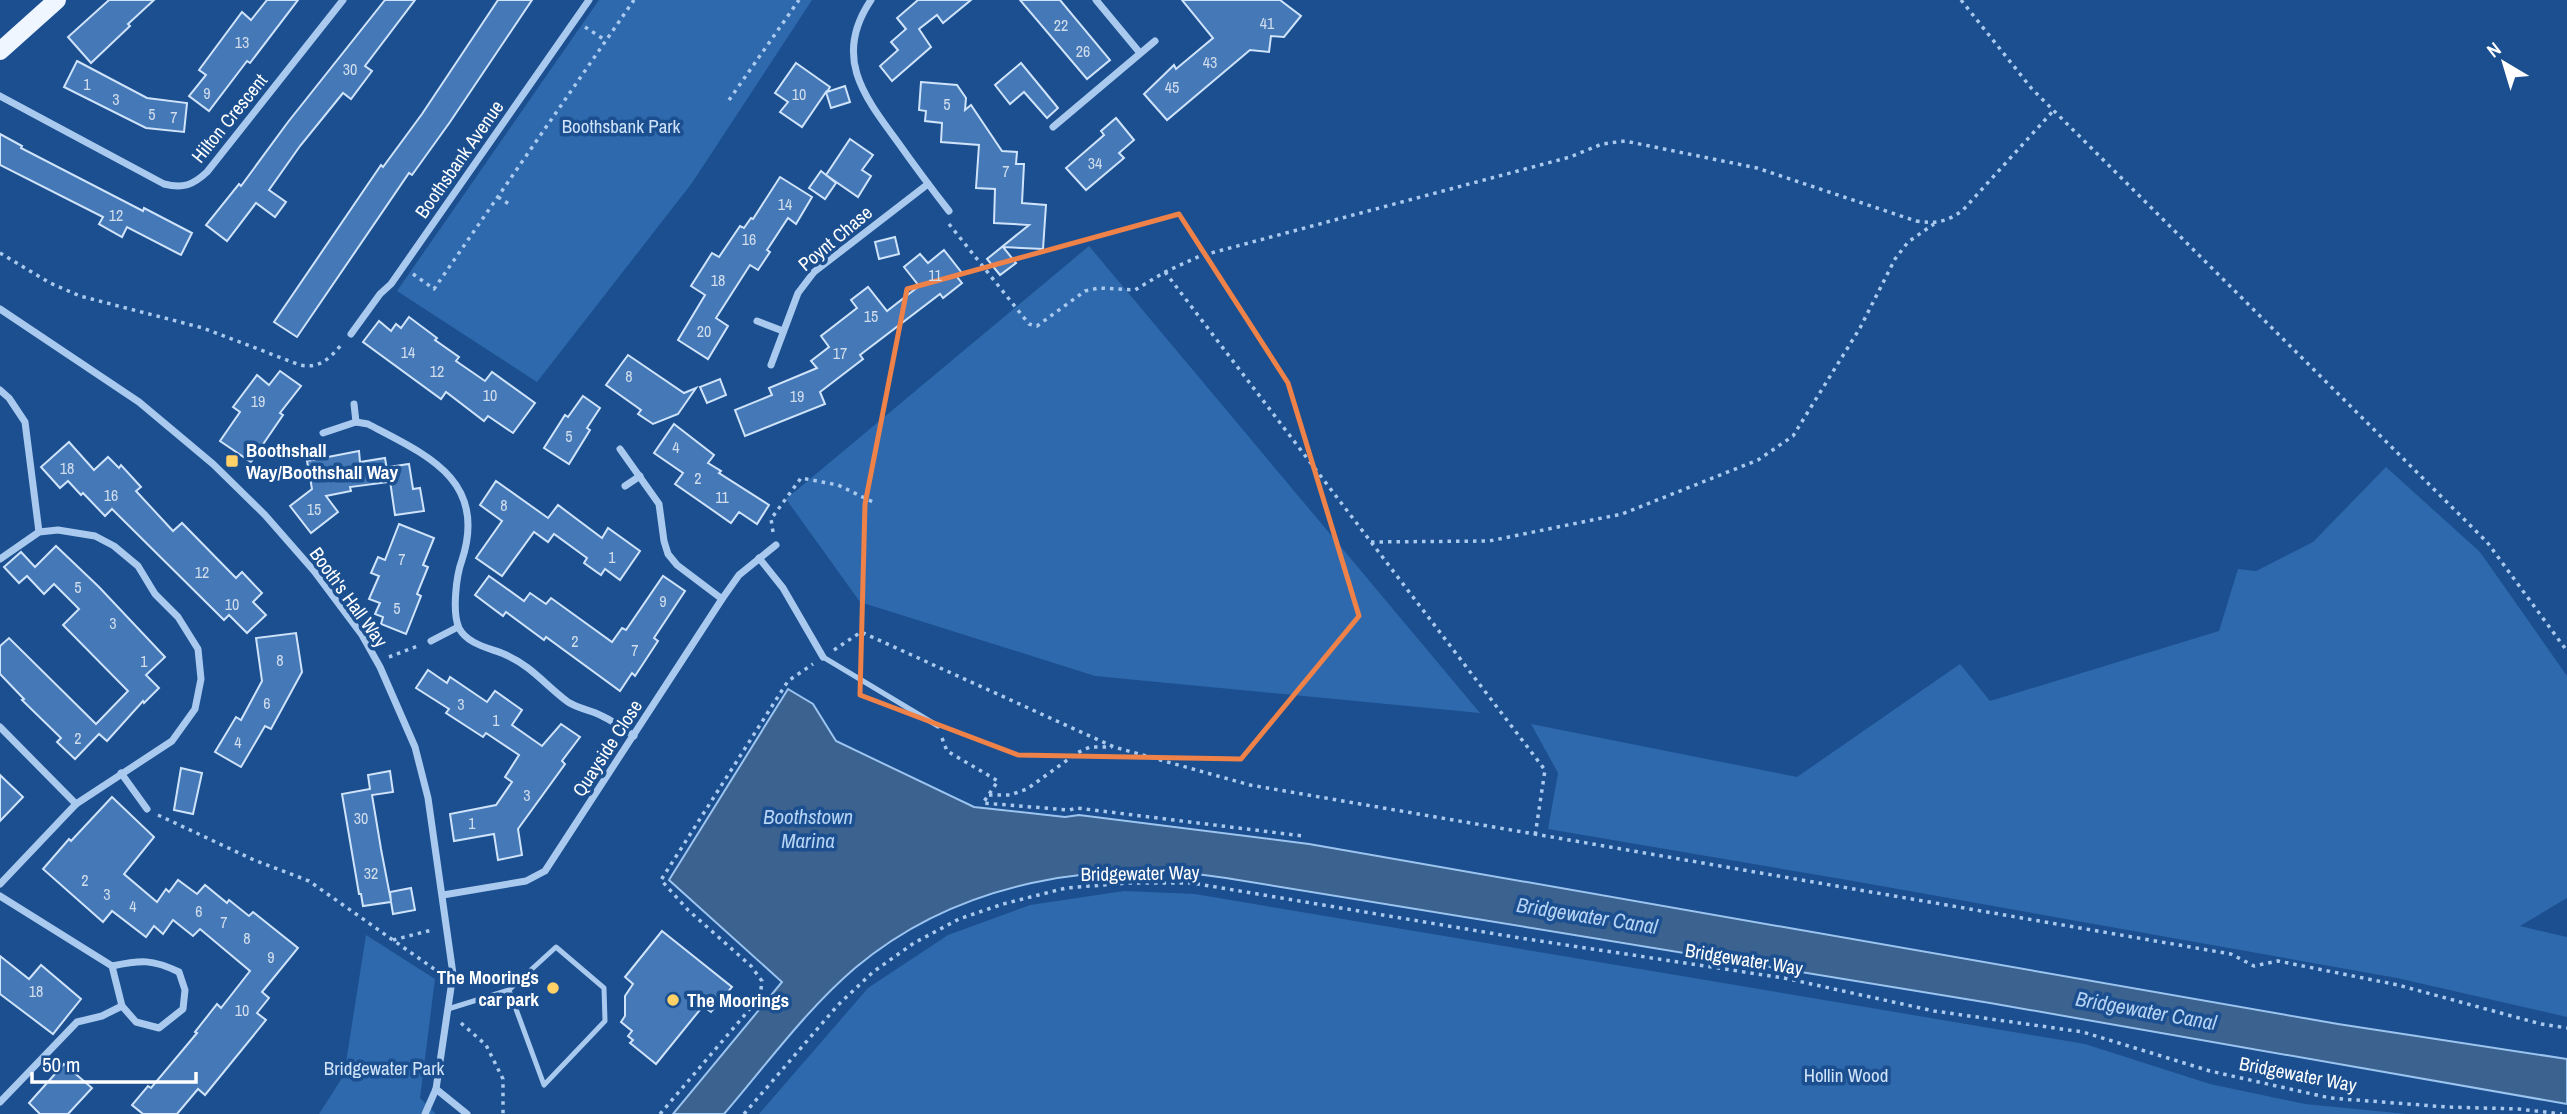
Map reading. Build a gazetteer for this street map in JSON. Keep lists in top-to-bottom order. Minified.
{"streets":{"street":["Hilton Crescent","Boothsbank Avenue","Poynt Chase","Booth's Hall Way","Quayside Close"],"path":["Bridgewater Way"]},"crossings":[["Booth's Hall Way","Quayside Close"]],"water":["Boothstown Marina","Bridgewater Canal"],"parks":["Boothsbank Park","Bridgewater Park","Hollin Wood"],"places":{"transit":["Boothshall Way/Boothshall Way"],"other":["The Moorings car park","The Moorings"]},"house_numbers":["41","22","13","26","43","30","1","45","9","10","3","5","5","7","34","7","14","12","16","11","18","15","20","14","17","12","8","10","19","19","5","4","18","2","16","11","8","15","1","7","12","5","9","10","5","3","2","7","8","1","6","3","1","2","4","3","30","1","32","2","3","4","6","7","8","9","18","10"],"scale_bar":"50 m","north":"top left"}
